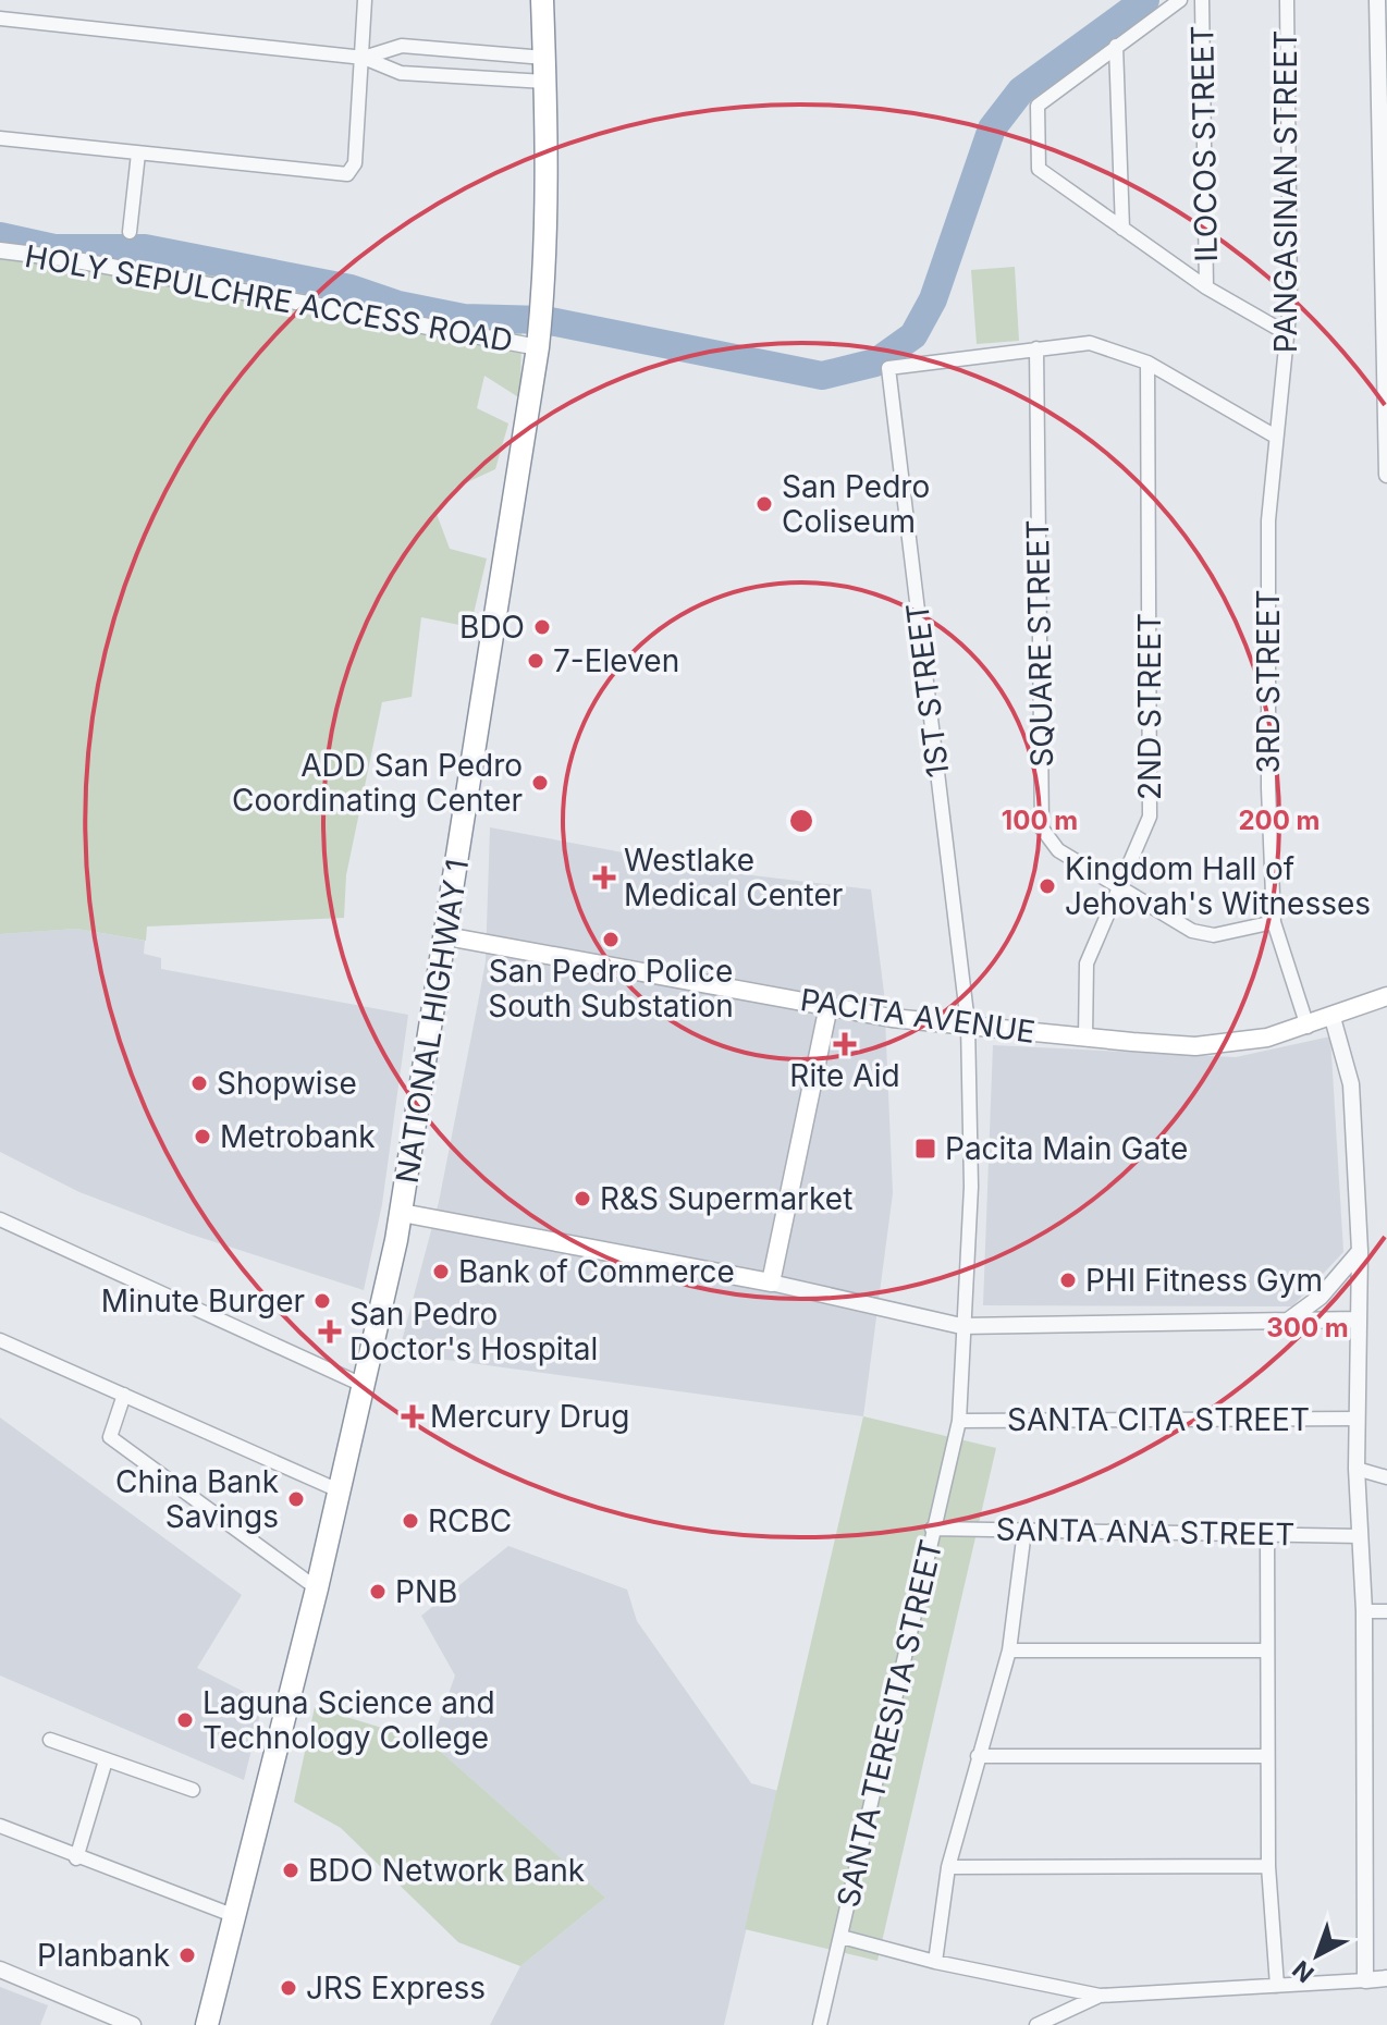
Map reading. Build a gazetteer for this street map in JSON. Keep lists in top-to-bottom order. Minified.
{"streets":{"highway":["NATIONAL HIGHWAY 1"],"main road":["PACITA AVENUE"],"street":["ILOCOS STREET","PANGASINAN STREET","HOLY SEPULCHRE ACCESS ROAD","SQUARE STREET","3RD STREET","1ST STREET","2ND STREET","SANTA CITA STREET","SANTA ANA STREET","SANTA TERESITA STREET"]},"crossings":[["PANGASINAN STREET","3RD STREET"],["PANGASINAN STREET","1ST STREET"],["HOLY SEPULCHRE ACCESS ROAD","NATIONAL HIGHWAY 1"],["SQUARE STREET","3RD STREET"],["SQUARE STREET","1ST STREET"],["SQUARE STREET","2ND STREET"],["3RD STREET","1ST STREET"],["3RD STREET","PACITA AVENUE"],["1ST STREET","2ND STREET"],["1ST STREET","PACITA AVENUE"],["1ST STREET","SANTA CITA STREET"],["1ST STREET","SANTA TERESITA STREET"],["2ND STREET","PACITA AVENUE"],["PACITA AVENUE","NATIONAL HIGHWAY 1"],["SANTA CITA STREET","SANTA TERESITA STREET"],["SANTA ANA STREET","SANTA TERESITA STREET"]],"places":{"other":["San Pedro Coliseum","BDO","7-Eleven","ADD San Pedro Coordinating Center","Kingdom Hall of Jehovah's Witnesses","San Pedro Police South Substation","Shopwise","Metrobank","R&S Supermarket","Bank of Commerce","PHI Fitness Gym","Minute Burger","China Bank Savings","RCBC","PNB","Laguna Science and Technology College","BDO Network Bank","Planbank","JRS Express"],"health":["Westlake Medical Center","Rite Aid","San Pedro Doctor's Hospital","Mercury Drug"],"transit":["Pacita Main Gate"]},"north":"bottom left","rings":["100 m","200 m","300 m"]}
